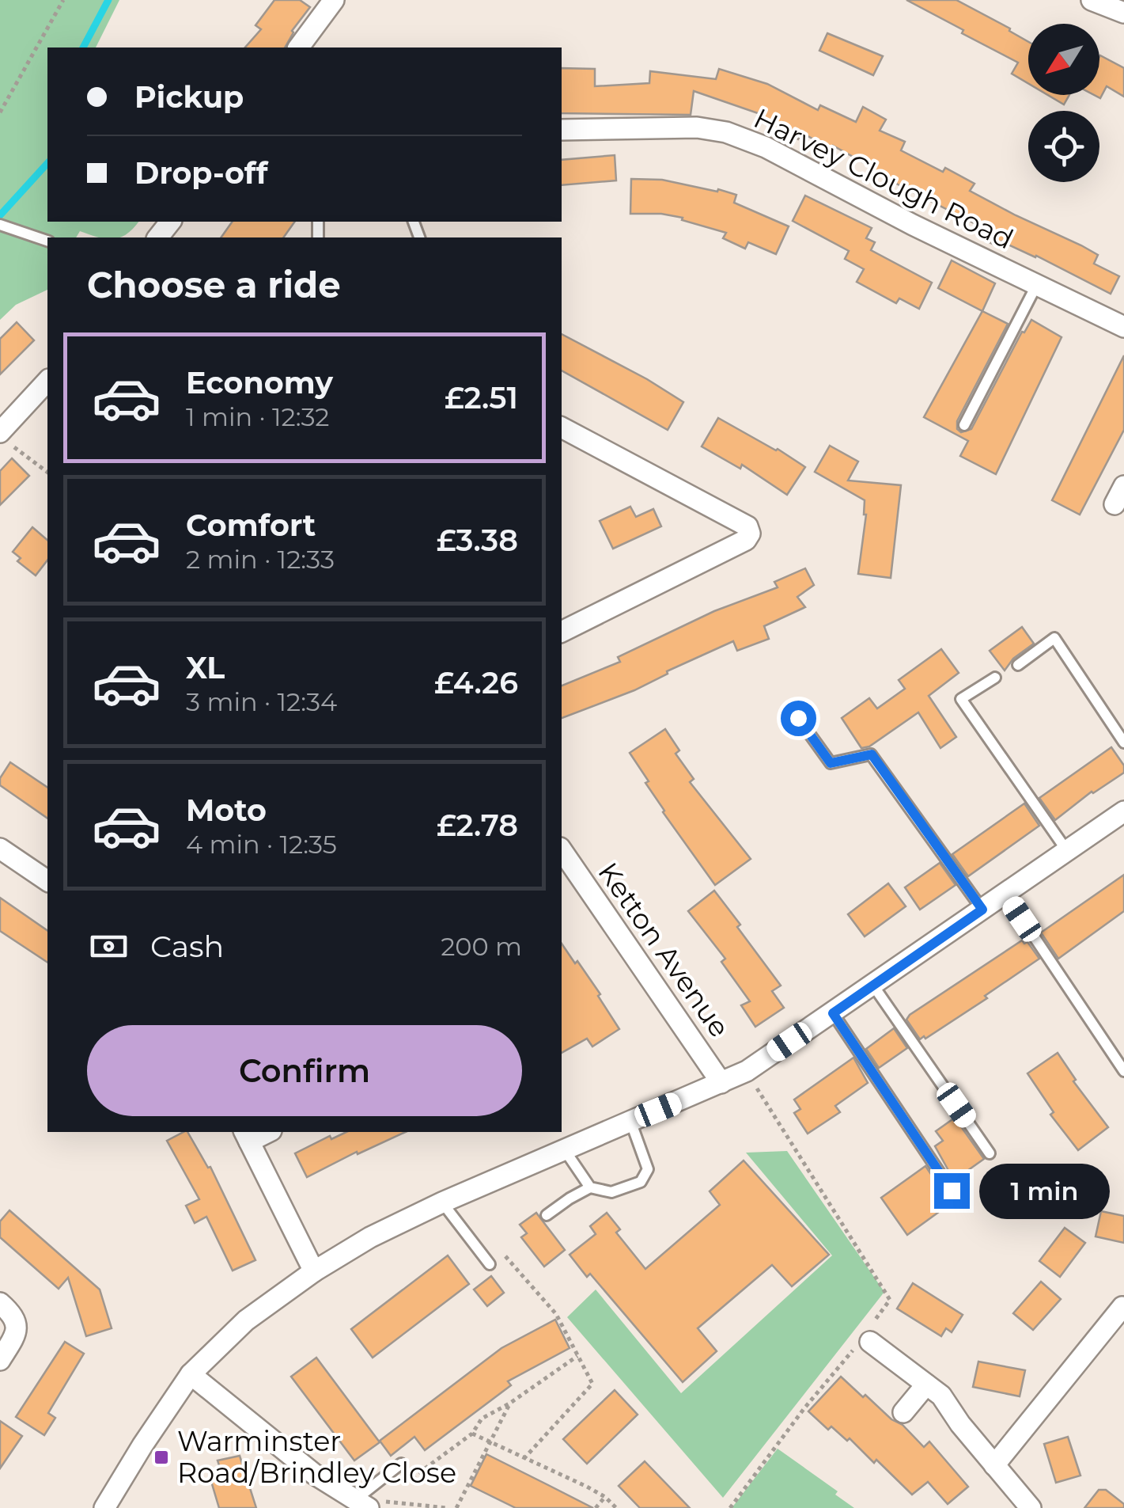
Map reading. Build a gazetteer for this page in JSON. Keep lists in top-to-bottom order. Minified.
{"streets":{"street":["Harvey Clough Road","Ketton Avenue"]},"places":{"transit":["Warminster Road/Brindley Close"]},"north":"bottom left","page":{"banner":["Pickup","Drop-off"],"heading":"Choose a ride","list":[{"name":"Economy","note":"1 min · 12:32","value":"£2.51"},{"name":"Comfort","note":"2 min · 12:33","value":"£3.38"},{"name":"XL","note":"3 min · 12:34","value":"£4.26"},{"name":"Moto","note":"4 min · 12:35","value":"£2.78"}],"pay":["Cash","200 m"],"buttons":"Confirm","bubble":"1 min"}}
